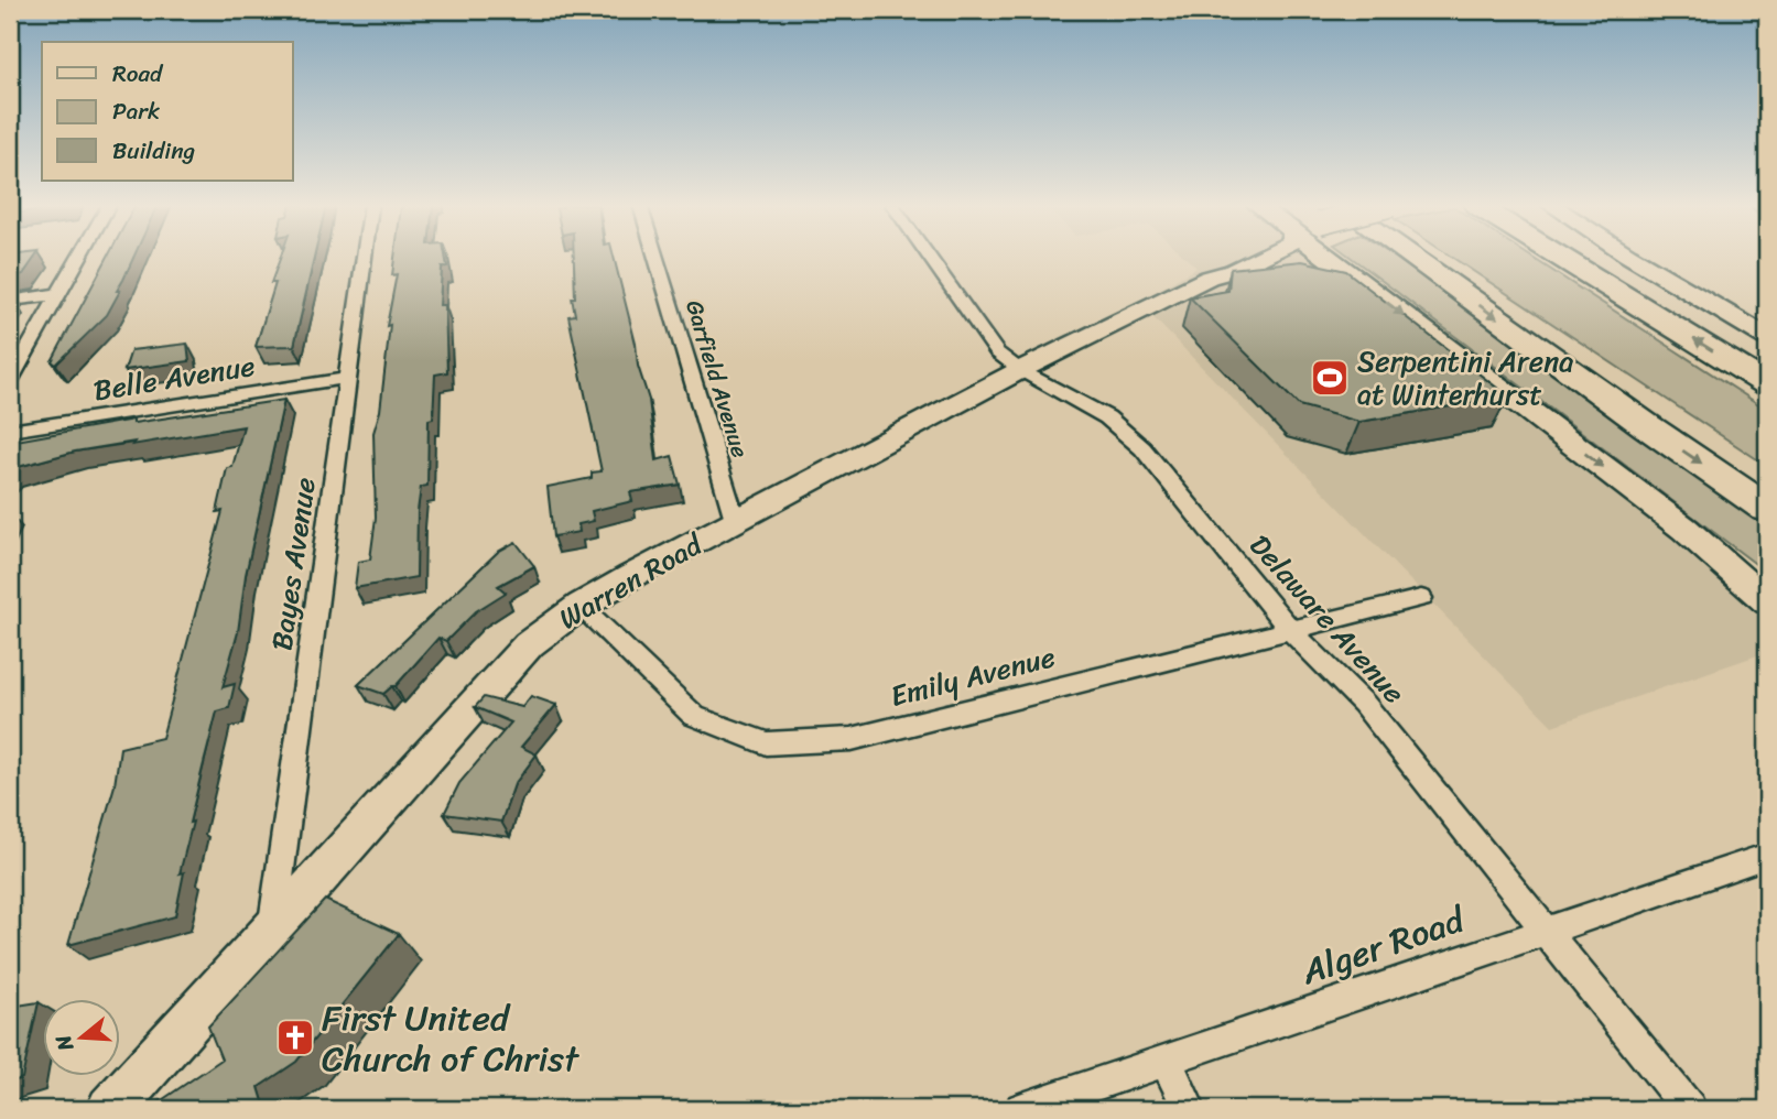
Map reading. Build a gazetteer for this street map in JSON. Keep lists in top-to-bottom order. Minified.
{"streets":{"main road":["Warren Road"],"street":["Belle Avenue","Garfield Avenue","Bayes Avenue","Delaware Avenue","Emily Avenue","Alger Road"]},"crossings":[["Belle Avenue","Bayes Avenue"],["Garfield Avenue","Warren Road"],["Bayes Avenue","Warren Road"],["Warren Road","Delaware Avenue"],["Warren Road","Emily Avenue"],["Delaware Avenue","Emily Avenue"],["Delaware Avenue","Alger Road"]],"places":{"sports":["Serpentini Arena at Winterhurst"],"church":["First United Church of Christ"]},"legend":["Road","Park","Building"],"north":"left"}
